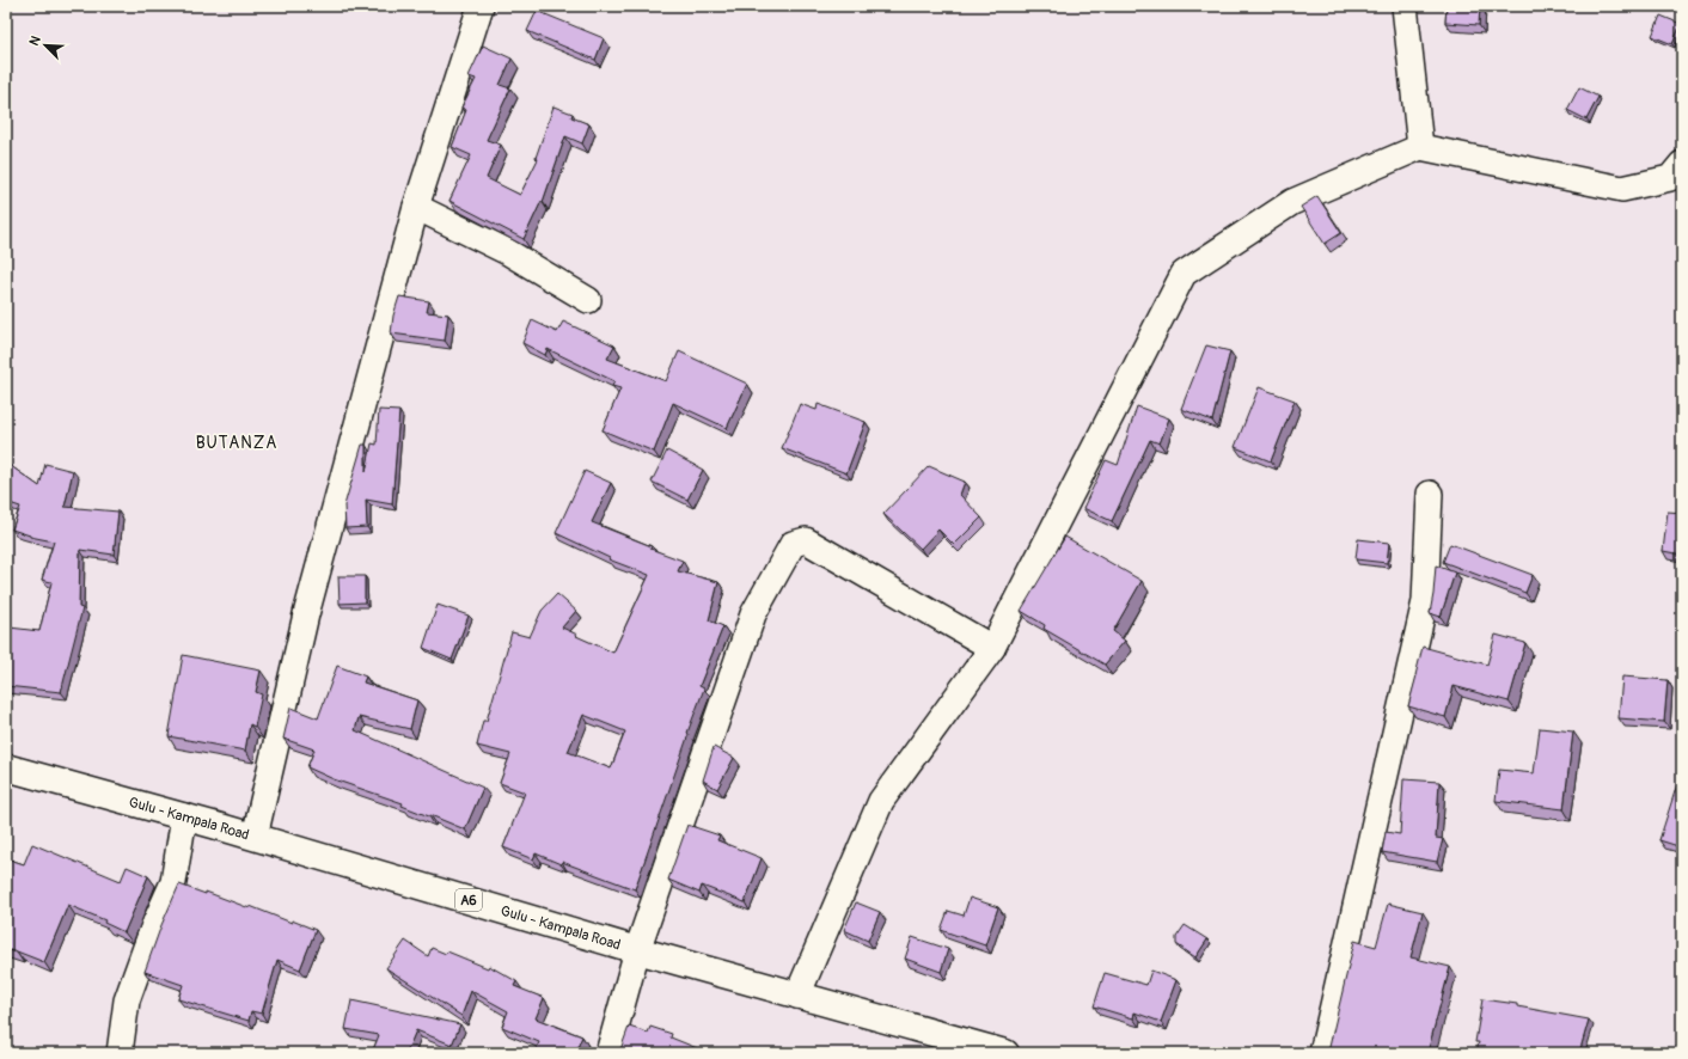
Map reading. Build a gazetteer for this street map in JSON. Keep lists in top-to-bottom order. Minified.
{"streets":{"main road":["Gulu - Kampala Road","A6"]},"districts":["BUTANZA"],"north":"top left"}
